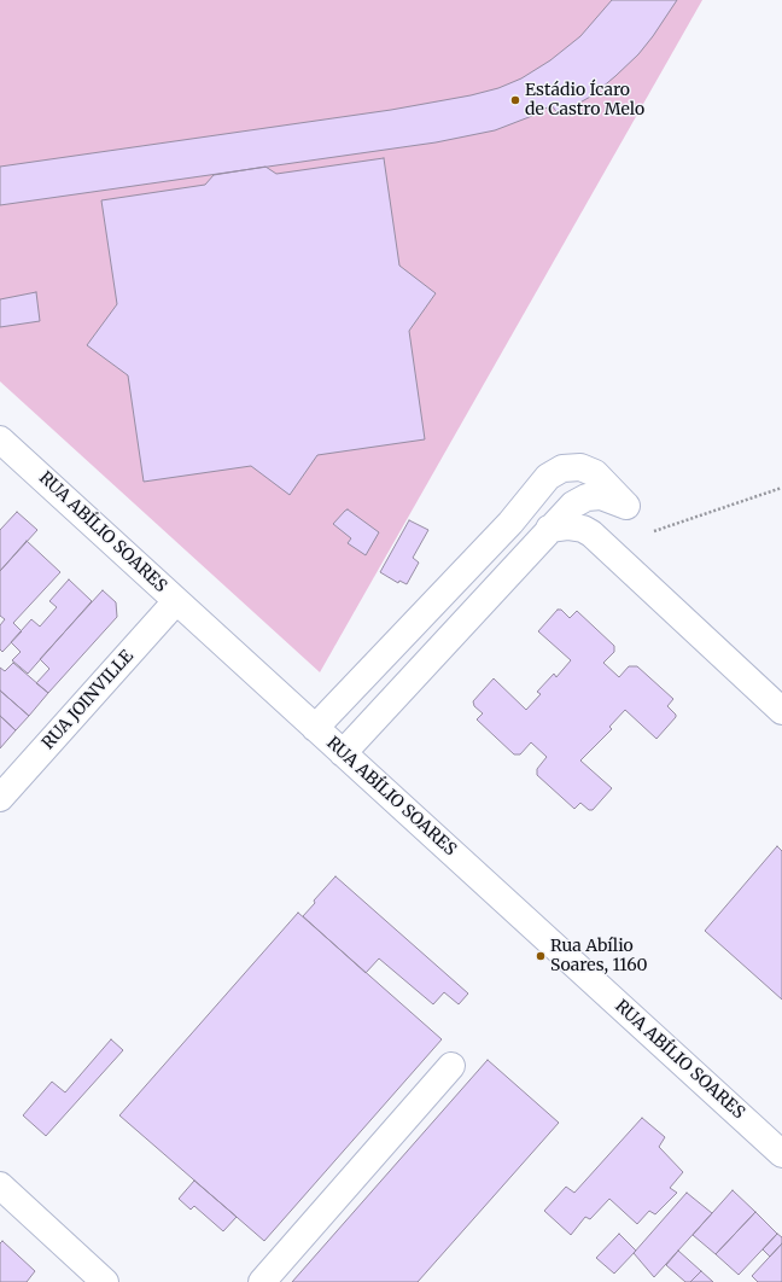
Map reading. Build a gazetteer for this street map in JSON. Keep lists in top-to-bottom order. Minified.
{"streets":{"street":["RUA ABÍLIO SOARES","RUA JOINVILLE"]},"crossings":[["RUA ABÍLIO SOARES","RUA JOINVILLE"]],"places":["Estádio Ícaro de Castro Melo","Rua Abílio Soares, 1160"]}
